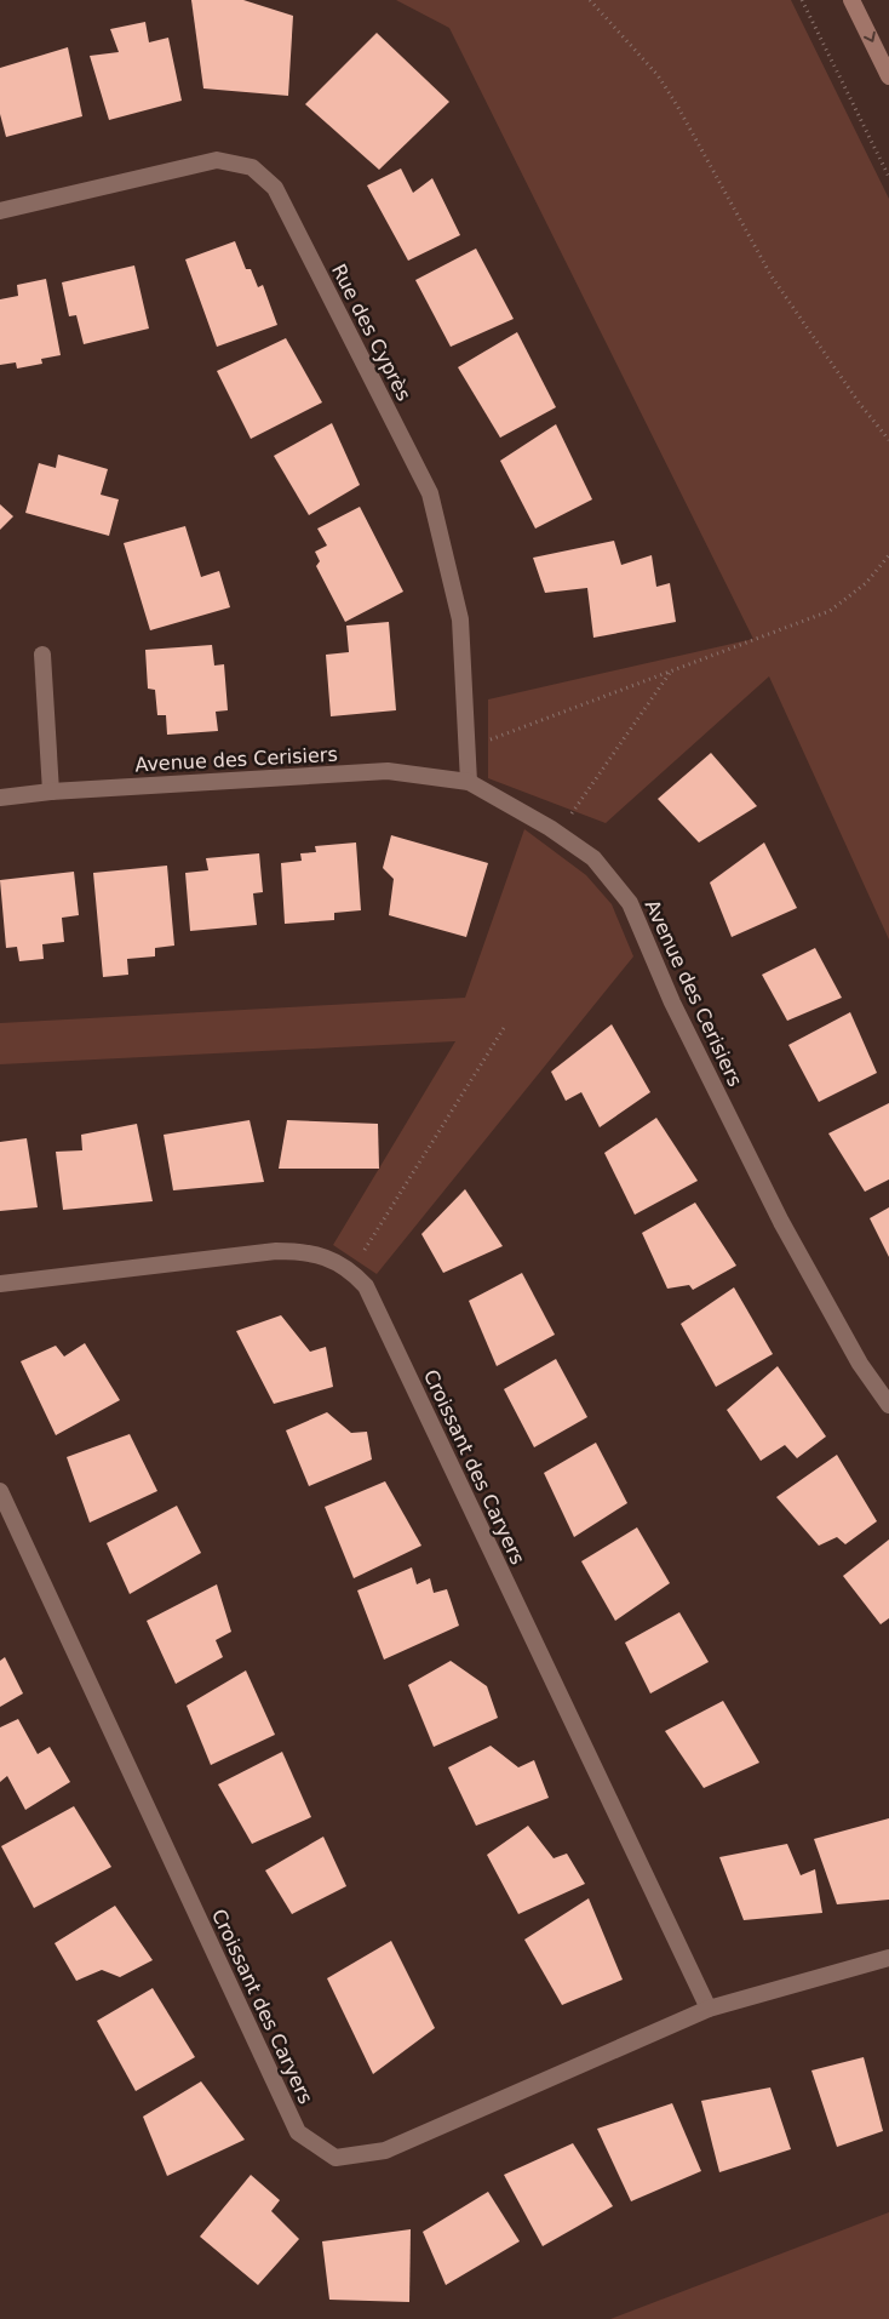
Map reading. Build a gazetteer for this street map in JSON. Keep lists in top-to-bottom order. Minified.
{"streets":{"street":["Rue des Cyprès","Avenue des Cerisiers","Croissant des Caryers"]},"crossings":[["Rue des Cyprès","Avenue des Cerisiers"]]}
